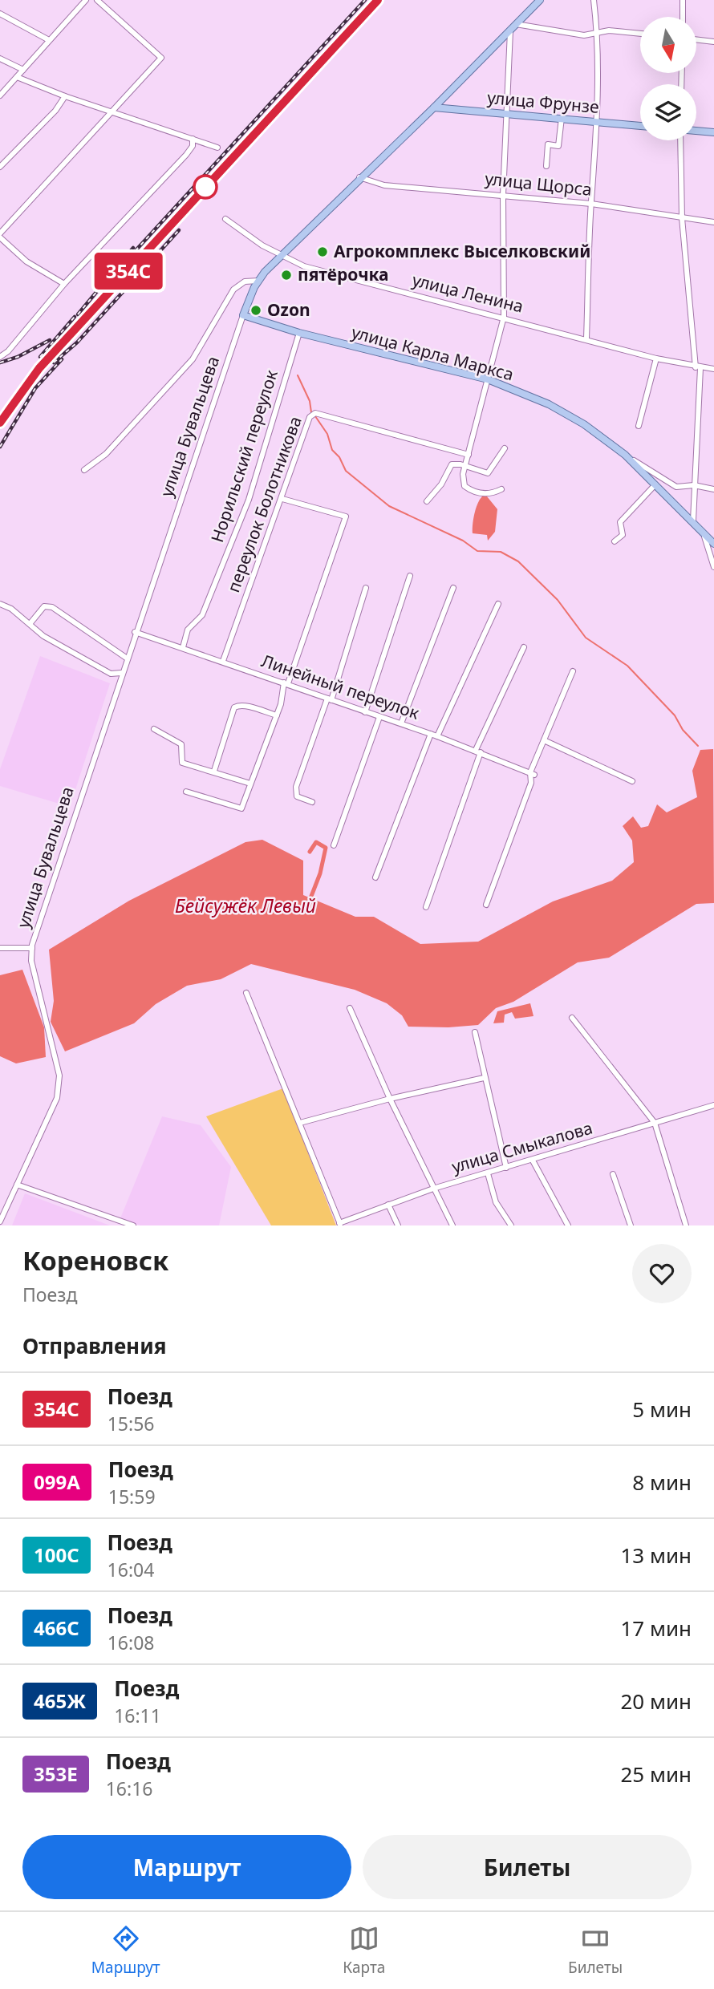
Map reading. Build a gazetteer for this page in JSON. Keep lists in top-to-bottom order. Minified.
{"streets":{"main road":["улица Фрунзе","улица Карла Маркса","улица Бувальцева"],"street":["улица Щорса","улица Ленина","Норильский переулок","переулок Болотникова","Линейный переулок","улица Смыкалова"]},"crossings":[["улица Фрунзе","улица Бувальцева"],["улица Щорса","улица Бувальцева"],["улица Ленина","улица Бувальцева"],["улица Карла Маркса","улица Бувальцева"],["улица Карла Маркса","Норильский переулок"],["улица Бувальцева","Линейный переулок"],["Норильский переулок","Линейный переулок"],["переулок Болотникова","Линейный переулок"]],"water":["Бейсужёк Левый"],"places":["Агрокомплекс Выселковский","пятёрочка","Ozon"],"north":"bottom","page":{"on_map":"354С","heading":[["Кореновск","Поезд"],"Отправления"],"list":[{"mark":"354С","name":"Поезд","note":"15:56","value":"5 мин"},{"mark":"099А","name":"Поезд","note":"15:59","value":"8 мин"},{"mark":"100C","name":"Поезд","note":"16:04","value":"13 мин"},{"mark":"466С","name":"Поезд","note":"16:08","value":"17 мин"},{"mark":"465Ж","name":"Поезд","note":"16:11","value":"20 мин"},{"mark":"353Е","name":"Поезд","note":"16:16","value":"25 мин"}],"buttons":["Маршрут","Билеты"],"tabs":["Маршрут","Карта","Билеты"]}}
